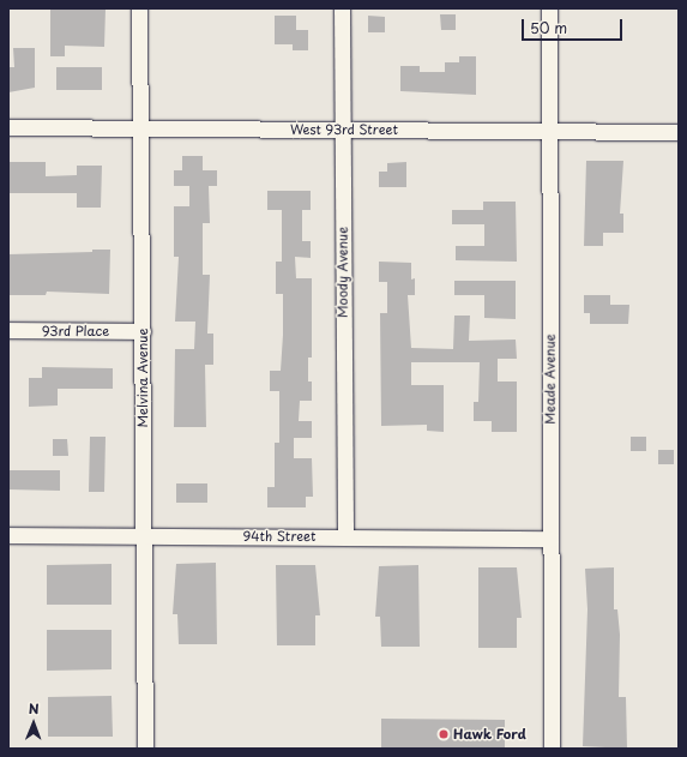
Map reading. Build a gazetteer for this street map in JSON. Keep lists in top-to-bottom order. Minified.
{"streets":{"street":["West 93rd Street","Moody Avenue","93rd Place","Melvina Avenue","Meade Avenue","94th Street"]},"crossings":[["West 93rd Street","Moody Avenue"],["West 93rd Street","Melvina Avenue"],["West 93rd Street","Meade Avenue"],["Moody Avenue","94th Street"],["93rd Place","Melvina Avenue"],["Melvina Avenue","94th Street"],["Meade Avenue","94th Street"]],"places":["Hawk Ford"],"scale_bar":"50 m","north":"top"}
